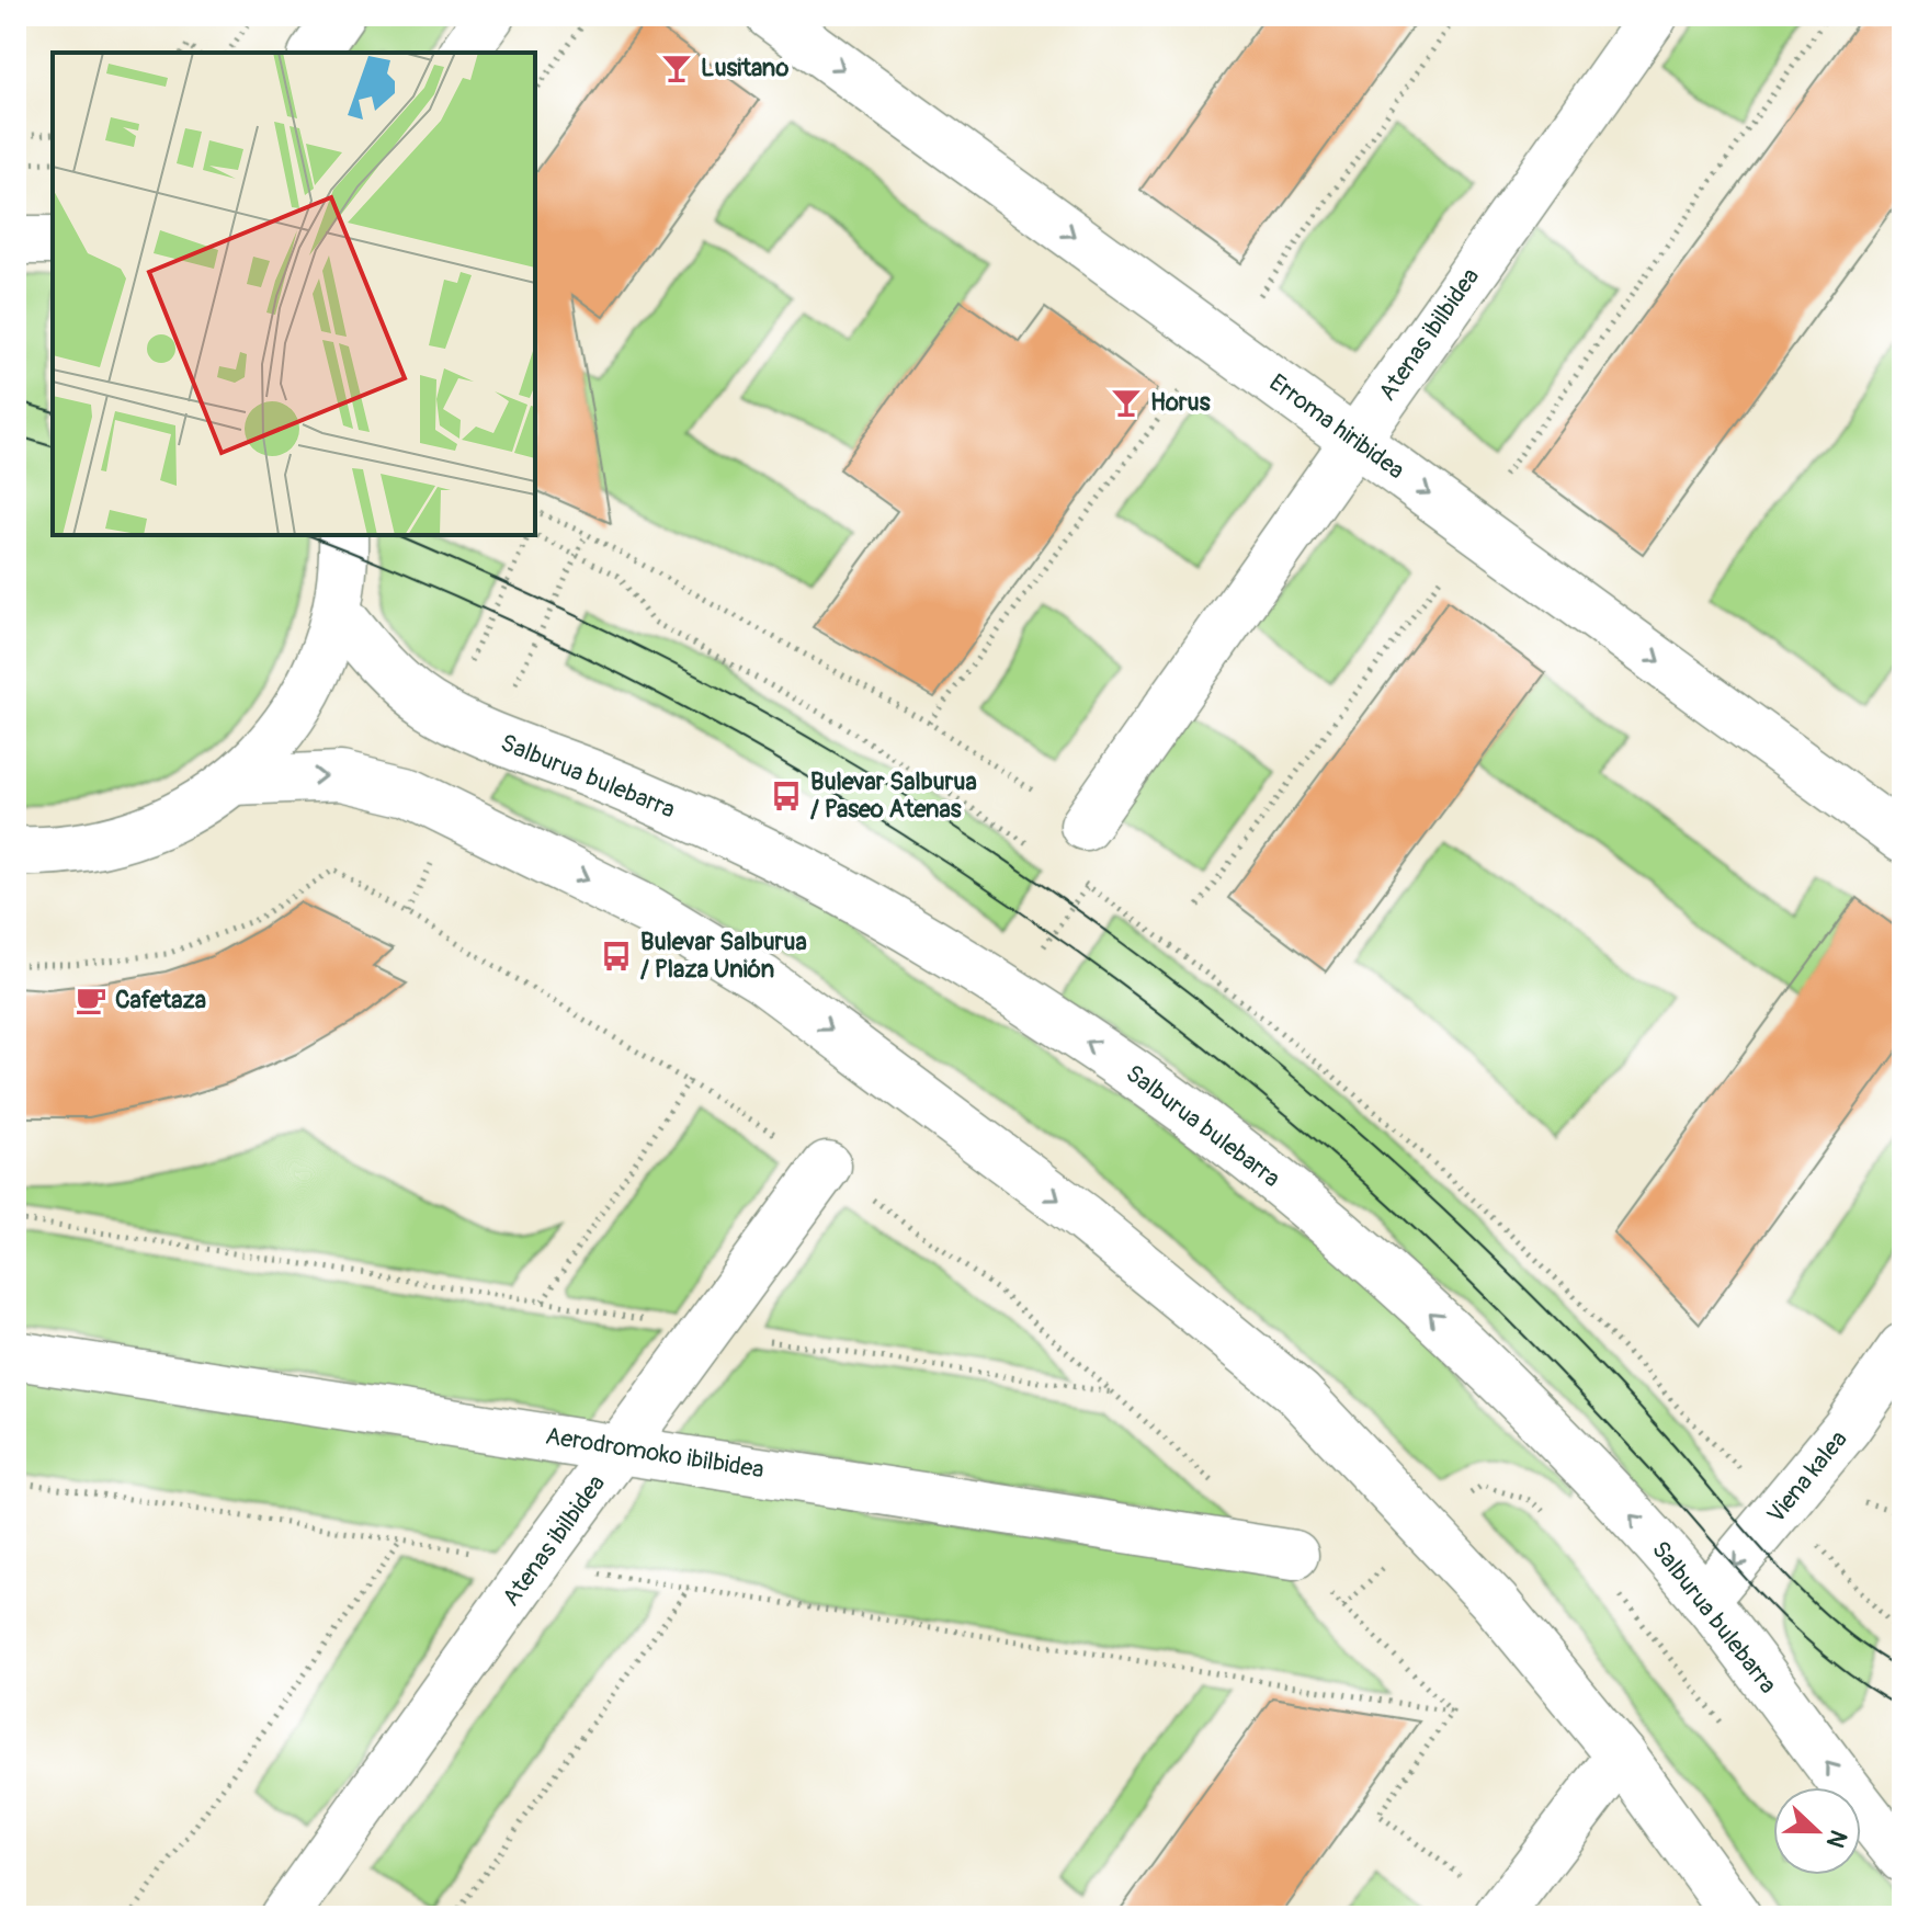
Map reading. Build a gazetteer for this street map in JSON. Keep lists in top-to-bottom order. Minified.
{"streets":{"street":["Atenas ibilbidea","Erroma hiribidea","Salburua bulebarra","Aerodromoko ibilbidea","Viena kalea"]},"crossings":[["Atenas ibilbidea","Erroma hiribidea"],["Atenas ibilbidea","Aerodromoko ibilbidea"],["Salburua bulebarra","Viena kalea"]],"one_way":["Erroma hiribidea","Viena kalea"],"places":{"bar":["Lusitano","Horus"],"bus stop":["Bulevar Salburua / Paseo Atenas","Bulevar Salburua / Plaza Unión"],"cafe":["Cafetaza"]},"north":"right"}
